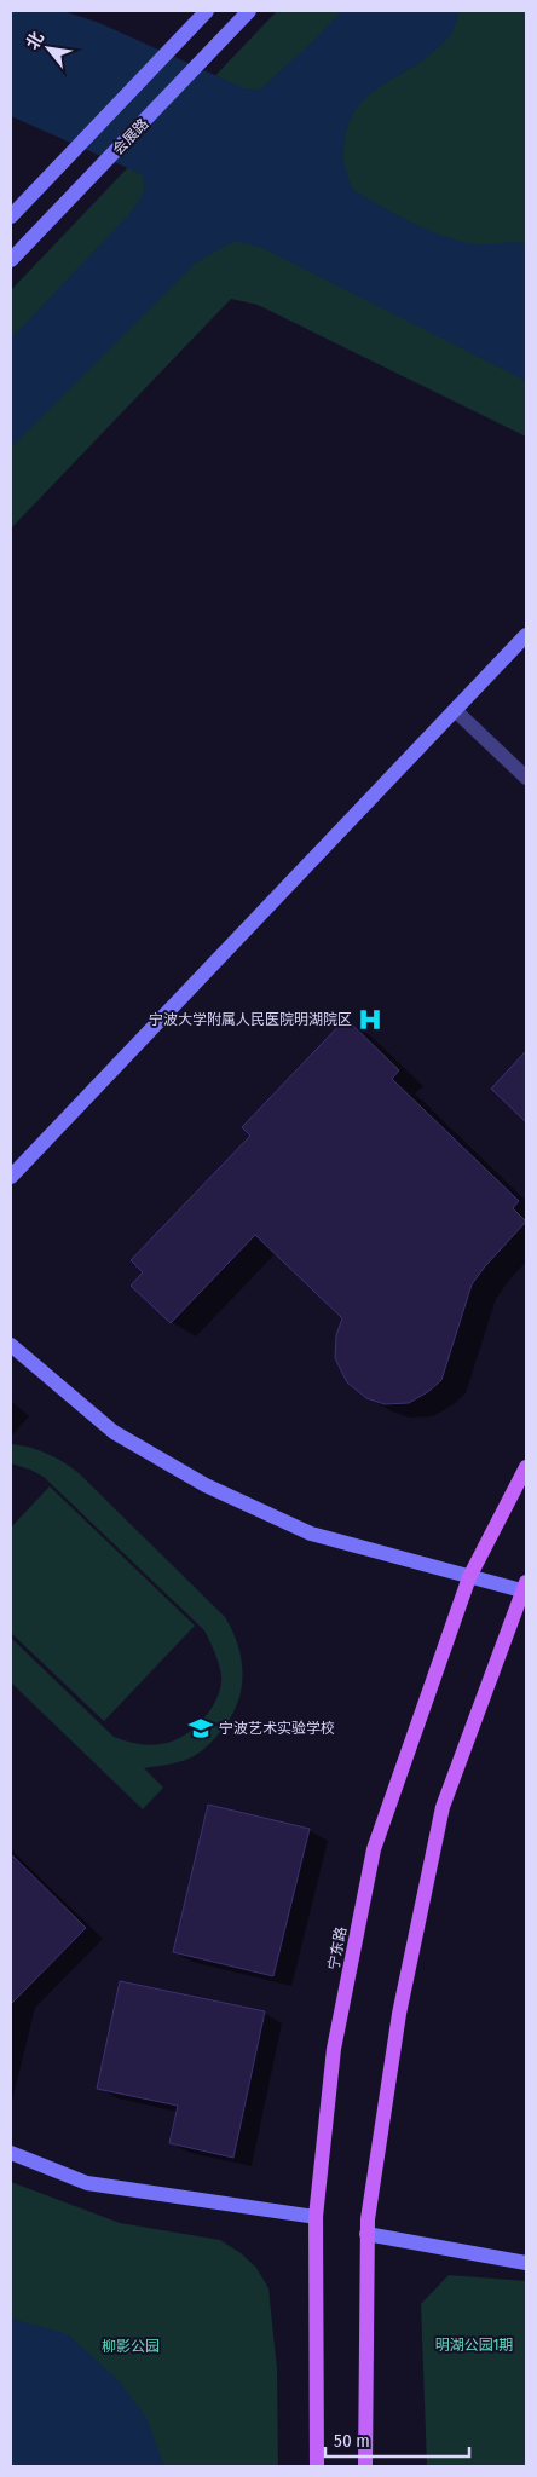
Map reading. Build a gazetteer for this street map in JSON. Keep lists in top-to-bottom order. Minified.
{"streets":{"main road":["宁东路"],"street":["会展路"]},"parks":["明湖公园1期","柳影公园"],"places":{"hospital":["宁波大学附属人民医院明湖院区"],"school or university":["宁波艺术实验学校"]},"scale_bar":"50 m","north":"top left"}
